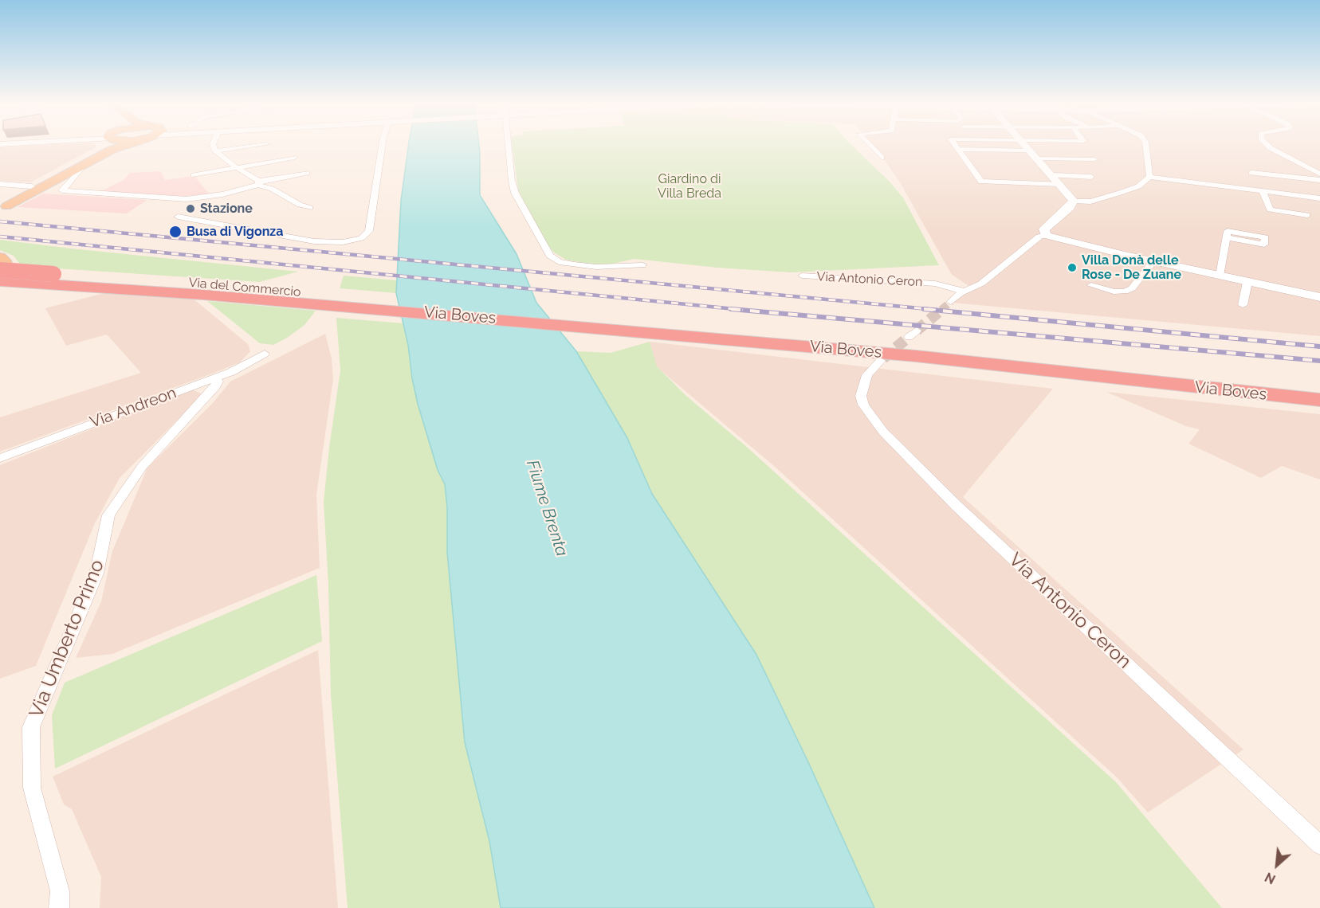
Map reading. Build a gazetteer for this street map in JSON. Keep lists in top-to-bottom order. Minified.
{"streets":{"highway":["Via del Commercio","Via Boves"],"street":["Via Antonio Ceron","Via Andreon","Via Umberto Primo"]},"crossings":[["Via del Commercio","Via Boves"],["Via Andreon","Via Umberto Primo"]],"water":["Fiume Brenta"],"parks":["Giardino di Villa Breda"],"places":["Stazione","Busa di Vigonza","Villa Donà delle Rose - De Zuane"],"north":"bottom left"}
